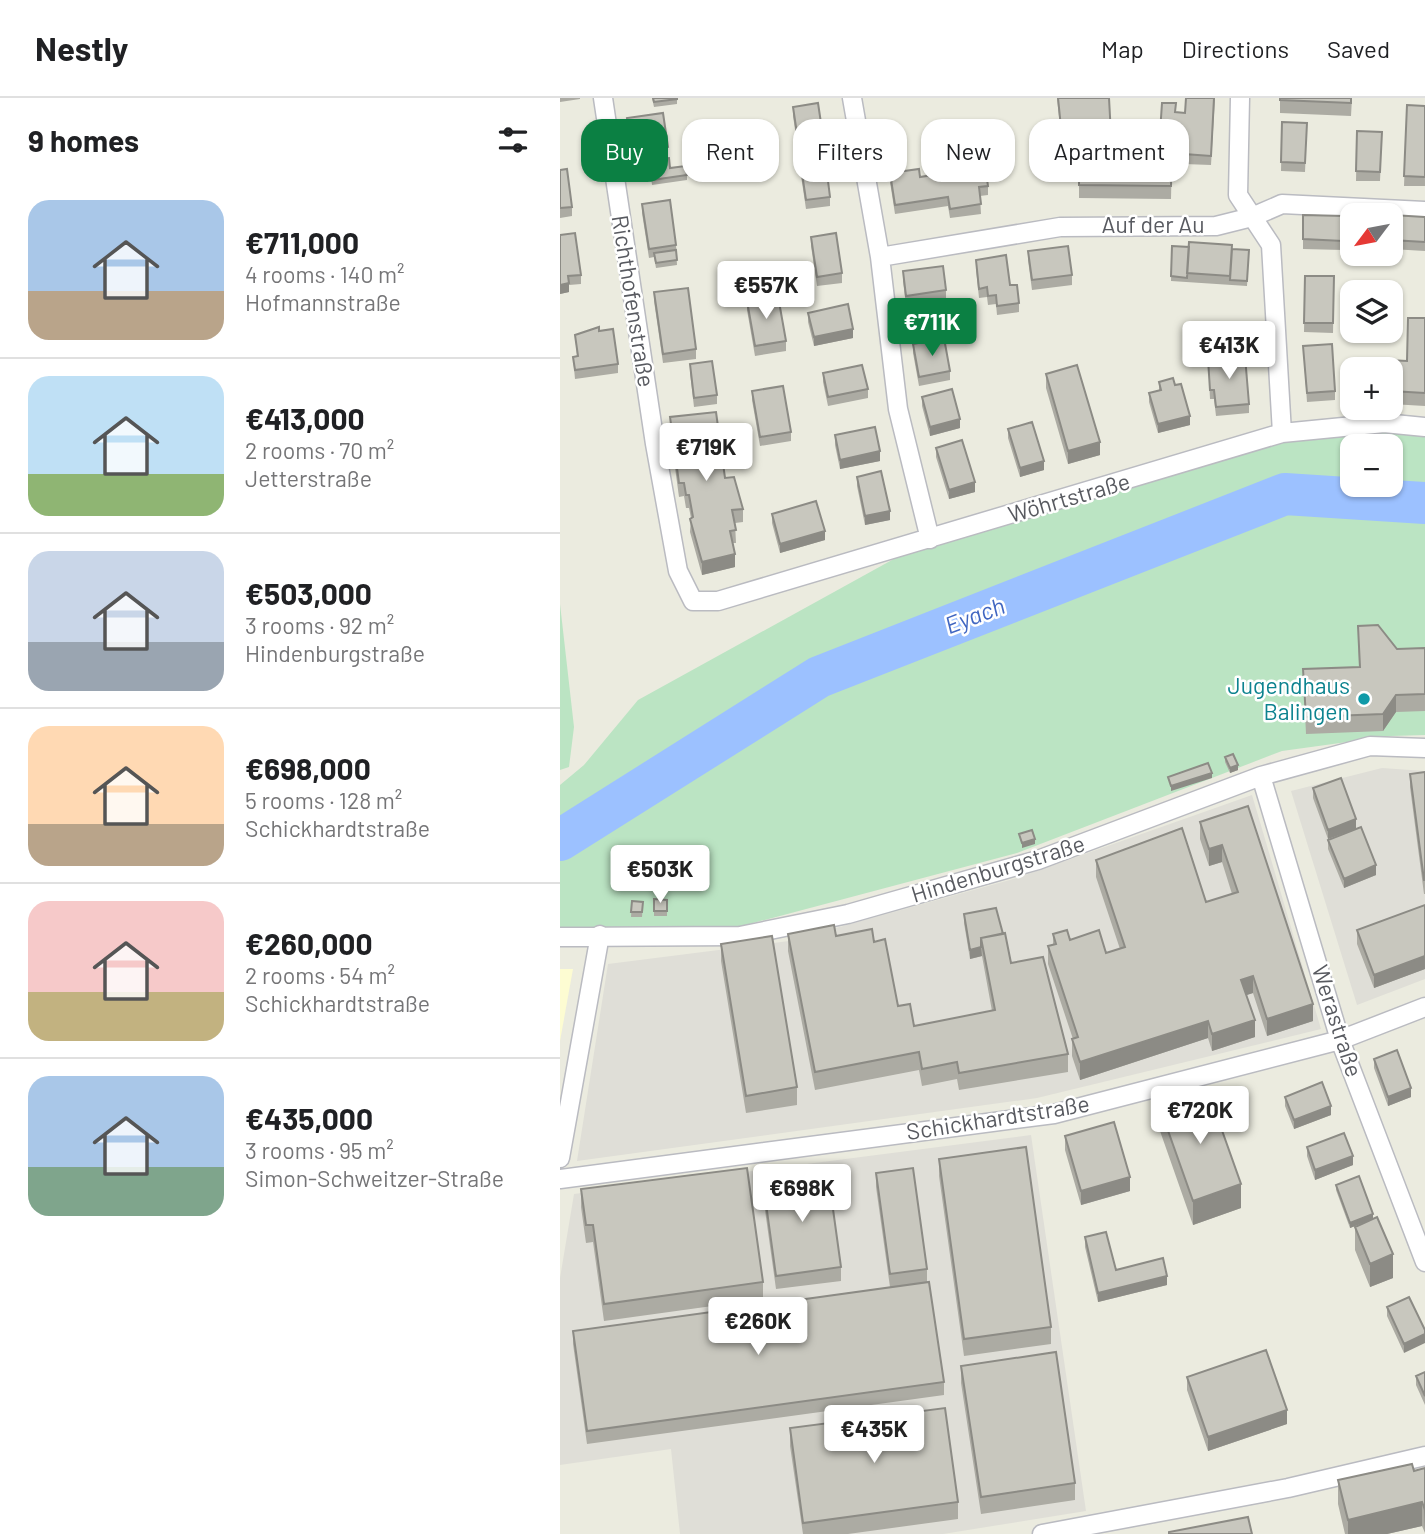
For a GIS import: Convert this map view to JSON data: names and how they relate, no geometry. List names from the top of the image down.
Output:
{
  "streets": {
    "street": [
      "Auf der Au",
      "Richthofenstraße",
      "Wöhrtstraße",
      "Hindenburgstraße",
      "Werastraße",
      "Schickhardtstraße"
    ]
  },
  "crossings": [
    ["Richthofenstraße", "Wöhrtstraße"],
    ["Hindenburgstraße", "Werastraße"],
    ["Werastraße", "Schickhardtstraße"]
  ],
  "water": ["Eyach"],
  "places": ["Jugendhaus Balingen"],
  "north": "bottom left",
  "page": {
    "header": "Nestly",
    "nav": ["Map", "Directions", "Saved"],
    "heading": "9 homes",
    "chip": [
      "Buy",
      "Rent",
      "Filters",
      "New",
      "Apartment"
    ],
    "list": [
      {
        "name": "€711,000",
        "note": "4 rooms · 140 m² · Hofmannstraße"
      },
      {
        "name": "€413,000",
        "note": "2 rooms · 70 m² · Jetterstraße"
      },
      {
        "name": "€503,000",
        "note": "3 rooms · 92 m² · Hindenburgstraße"
      },
      {
        "name": "€698,000",
        "note": "5 rooms · 128 m² · Schickhardtstraße"
      },
      {
        "name": "€260,000",
        "note": "2 rooms · 54 m² · Schickhardtstraße"
      },
      {
        "name": "€435,000",
        "note": "3 rooms · 95 m² · Simon-Schweitzer-Straße"
      }
    ],
    "map_buttons": ["+", "−"],
    "price": [
      "€557K",
      "€711K",
      "€413K",
      "€719K",
      "€503K",
      "€720K",
      "€698K",
      "€260K",
      "€435K"
    ]
  }
}
